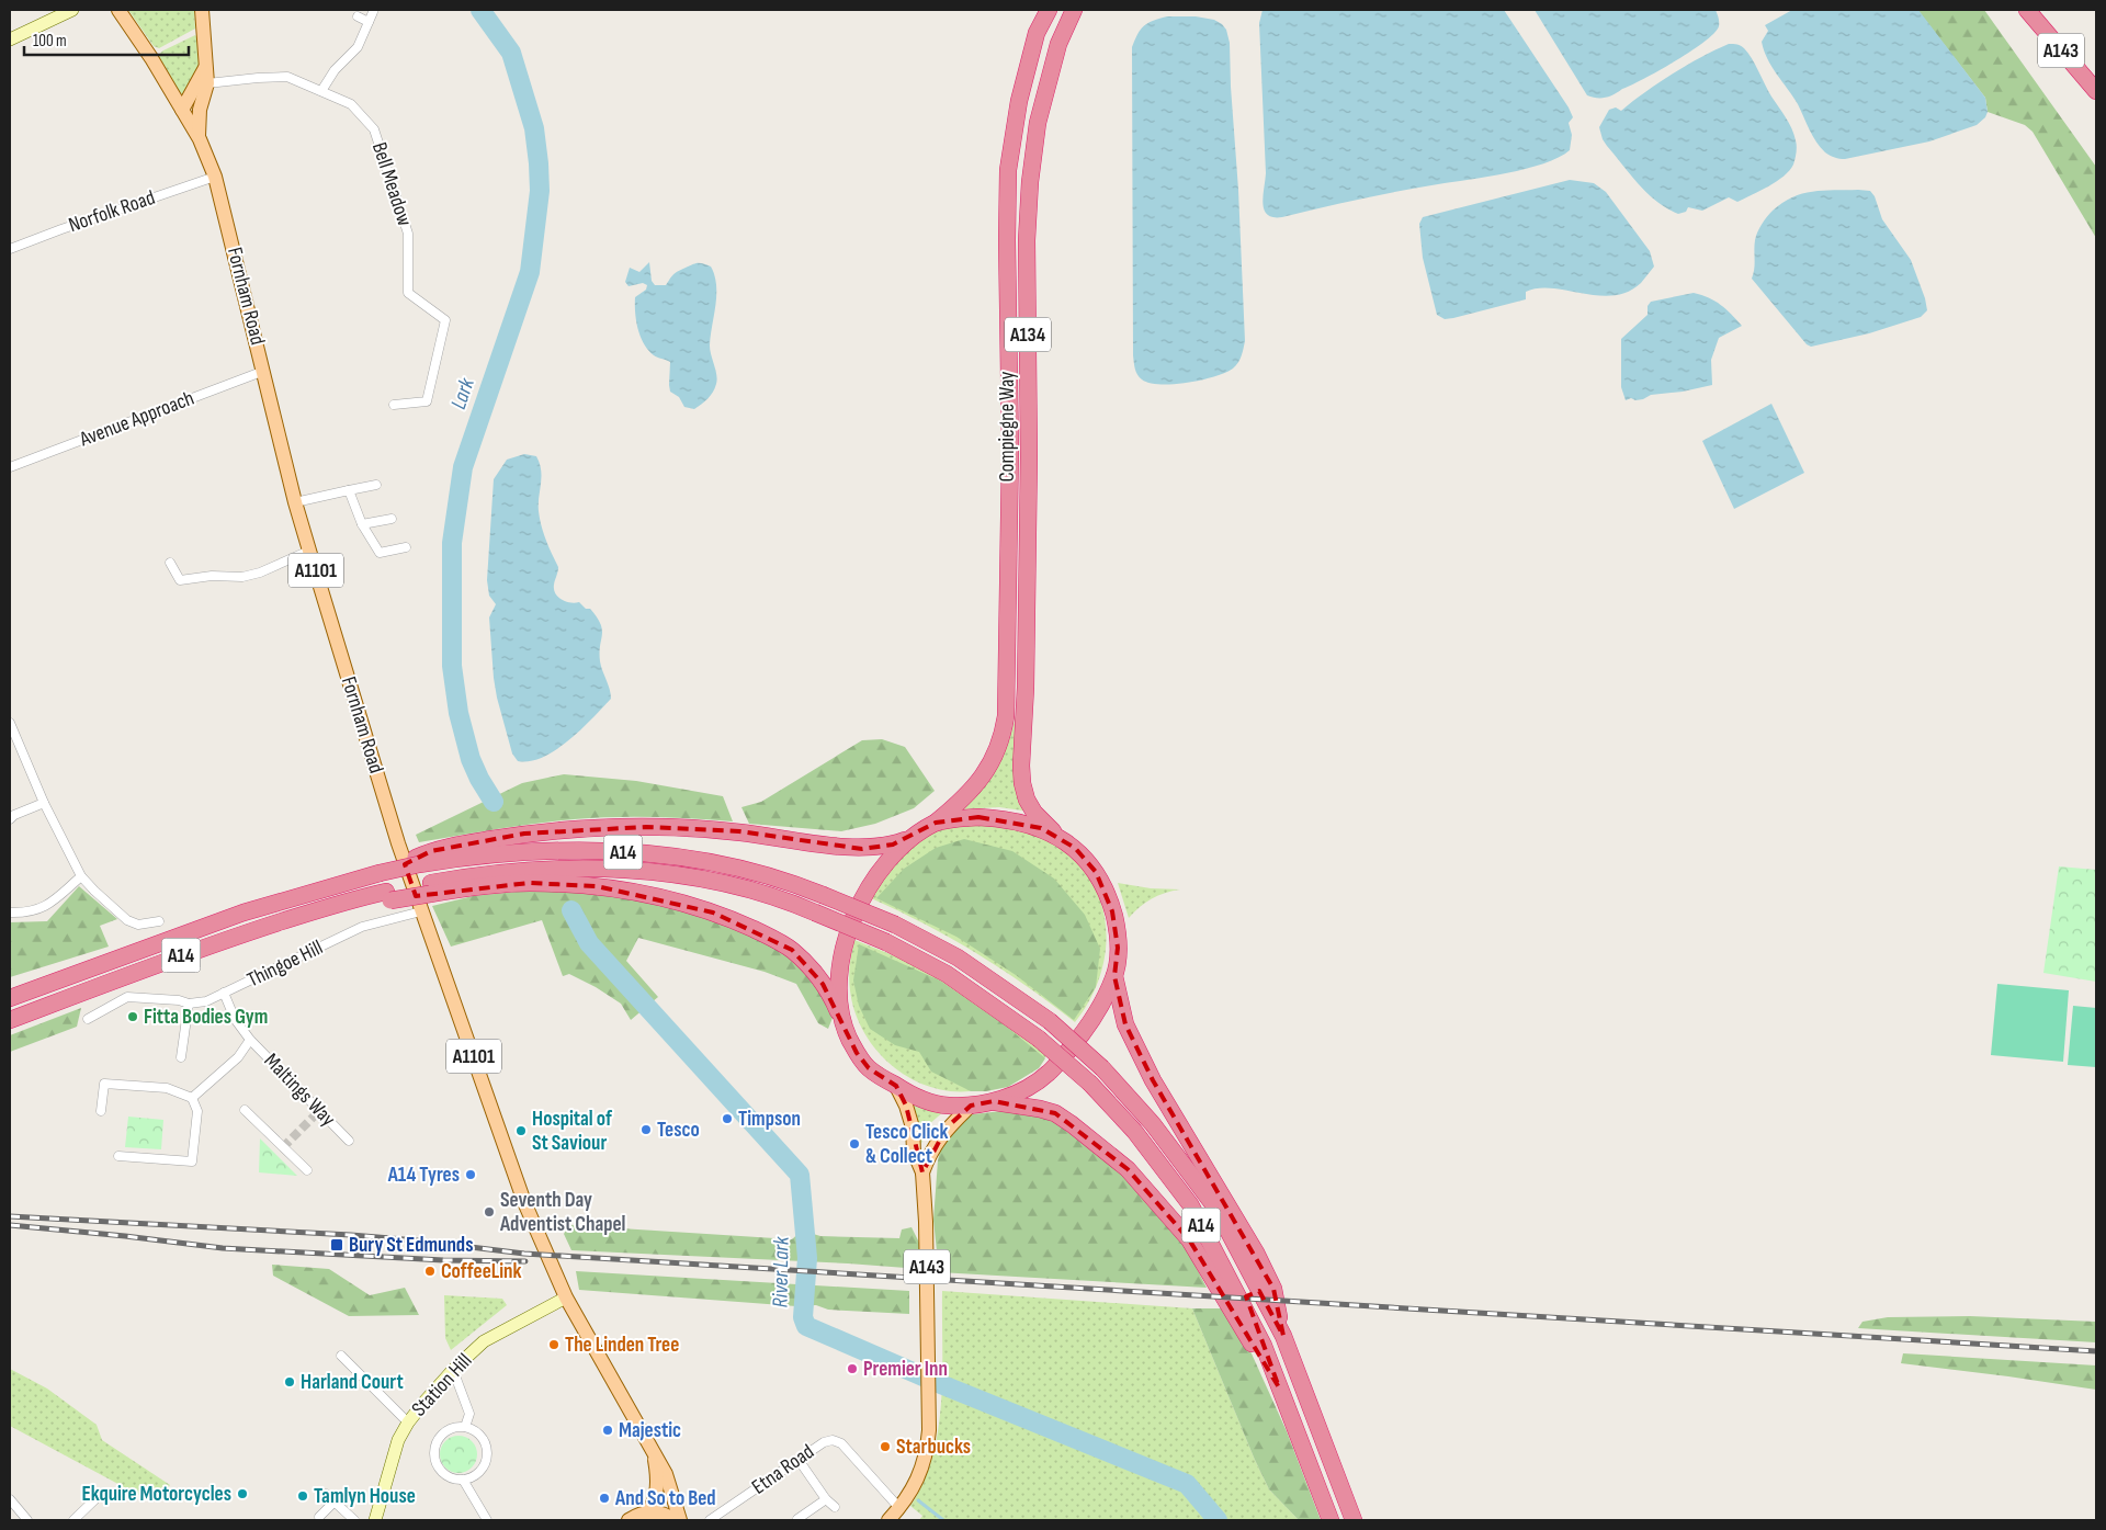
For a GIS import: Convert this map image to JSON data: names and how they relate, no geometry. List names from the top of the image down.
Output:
{
  "streets": {
    "highway": [
      "A143",
      "A134",
      "Compiegne Way",
      "A14"
    ],
    "main road": ["Fornham Road", "A1101"],
    "street": [
      "Bell Meadow",
      "Norfolk Road",
      "Avenue Approach",
      "Thingoe Hill",
      "Maltings Way",
      "Station Hill",
      "Etna Road"
    ]
  },
  "crossings": [
    ["A143", "Etna Road"],
    ["Bell Meadow", "Fornham Road"],
    ["Norfolk Road", "Fornham Road"],
    ["Fornham Road", "Avenue Approach"],
    ["Fornham Road", "A1101"],
    ["Fornham Road", "Thingoe Hill"],
    ["Fornham Road", "Station Hill"],
    ["A1101", "Station Hill"],
    ["Thingoe Hill", "Maltings Way"]
  ],
  "water": ["Lark", "River Lark"],
  "places": {
    "other": [
      "Fitta Bodies Gym",
      "Timpson",
      "Tesco",
      "Hospital of St Saviour",
      "Tesco Click & Collect",
      "A14 Tyres",
      "Seventh Day Adventist Chapel",
      "CoffeeLink",
      "The Linden Tree",
      "Premier Inn",
      "Harland Court",
      "Majestic",
      "Starbucks",
      "Ekquire Motorcycles",
      "Tamlyn House",
      "And So to Bed"
    ],
    "transit": ["Bury St Edmunds"]
  },
  "scale_bar": "100 m"
}
